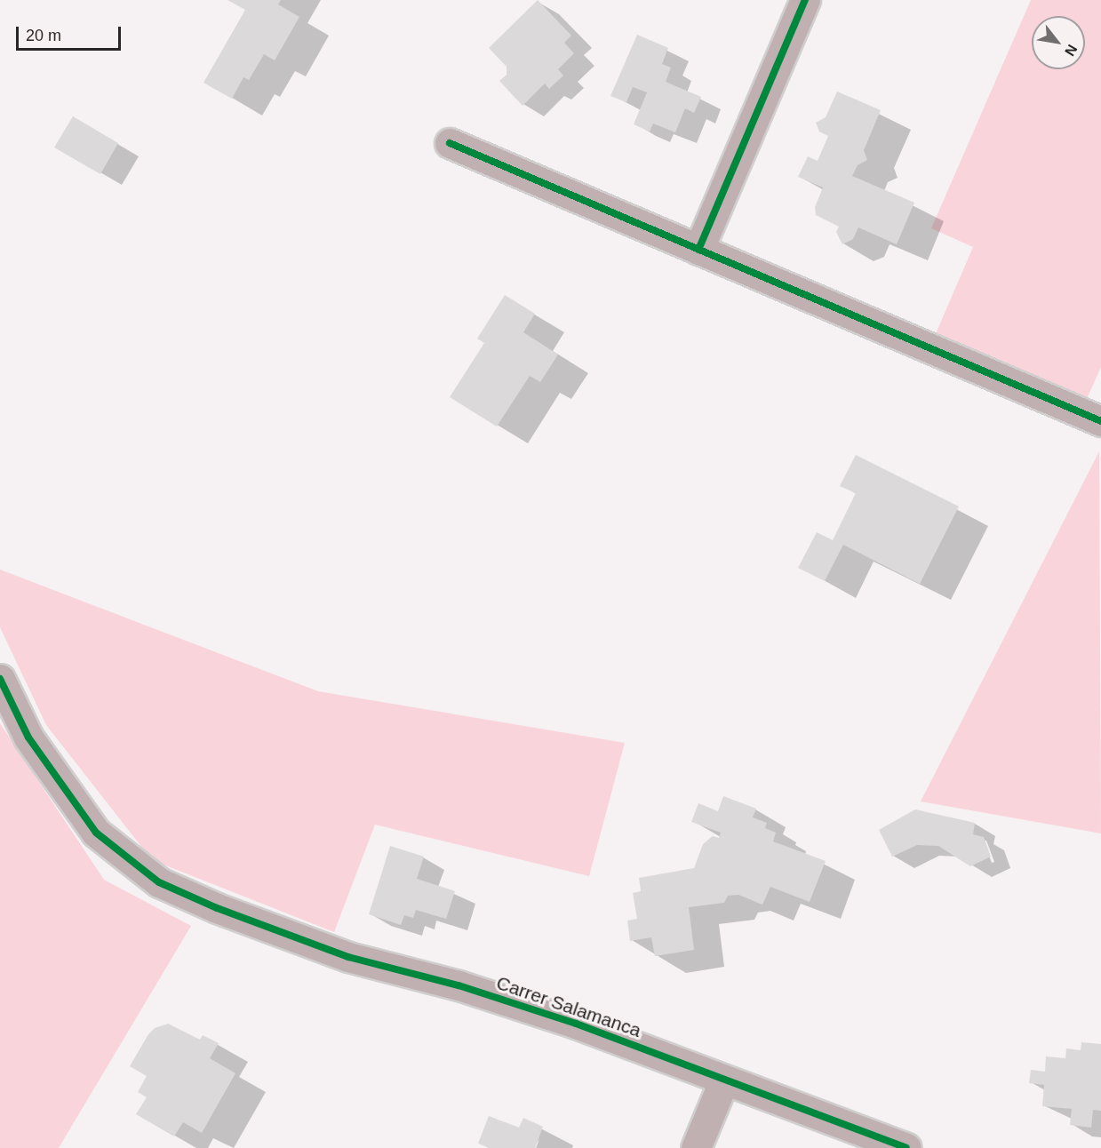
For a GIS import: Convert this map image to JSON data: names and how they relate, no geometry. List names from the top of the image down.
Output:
{
  "streets": {
    "street": ["Carrer Salamanca"]
  },
  "scale_bar": "20 m",
  "north": "bottom right"
}
